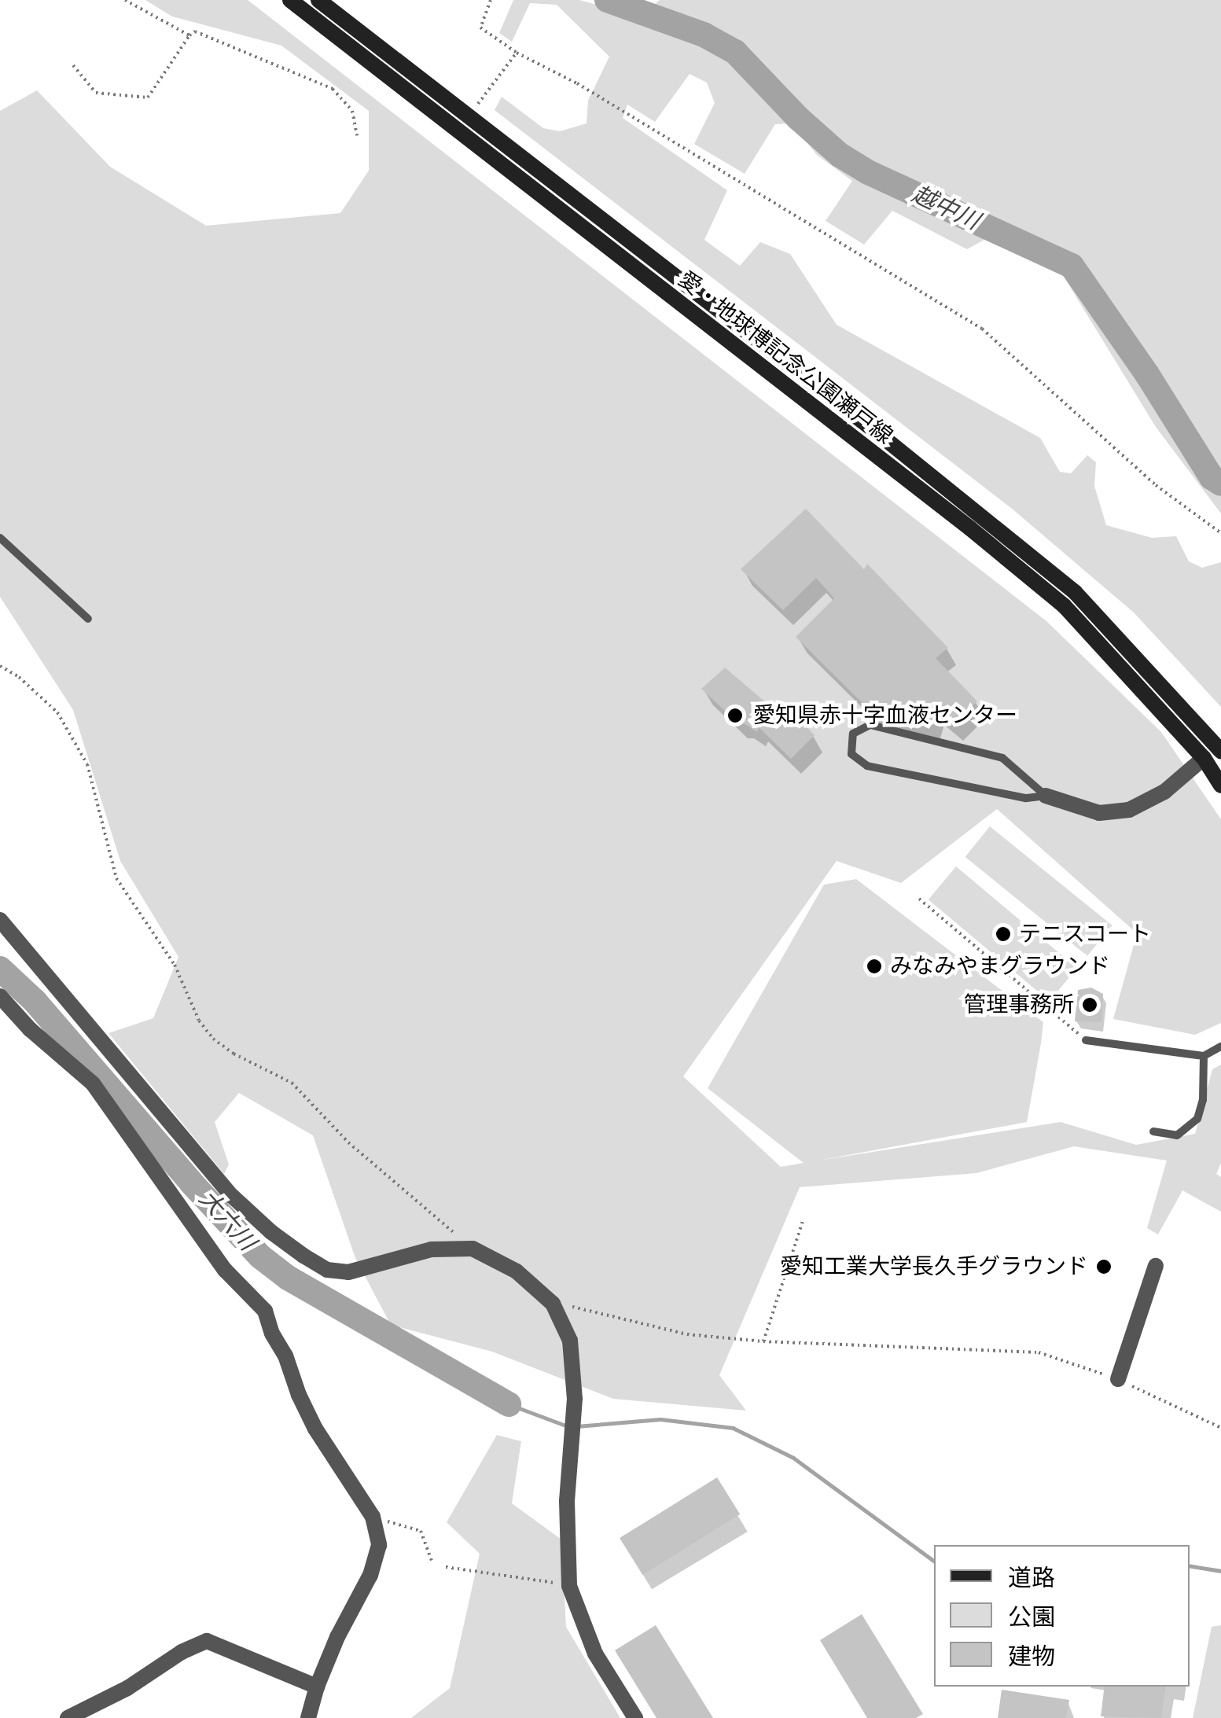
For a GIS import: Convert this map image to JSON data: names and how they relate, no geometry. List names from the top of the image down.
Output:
{
  "streets": {
    "main road": ["愛・地球博記念公園瀬戸線"]
  },
  "water": ["越中川", "大六川"],
  "places": [
    "愛知県赤十字血液センター",
    "テニスコート",
    "みなみやまグラウンド",
    "管理事務所",
    "愛知工業大学長久手グラウンド"
  ],
  "legend": ["道路", "公園", "建物"]
}
